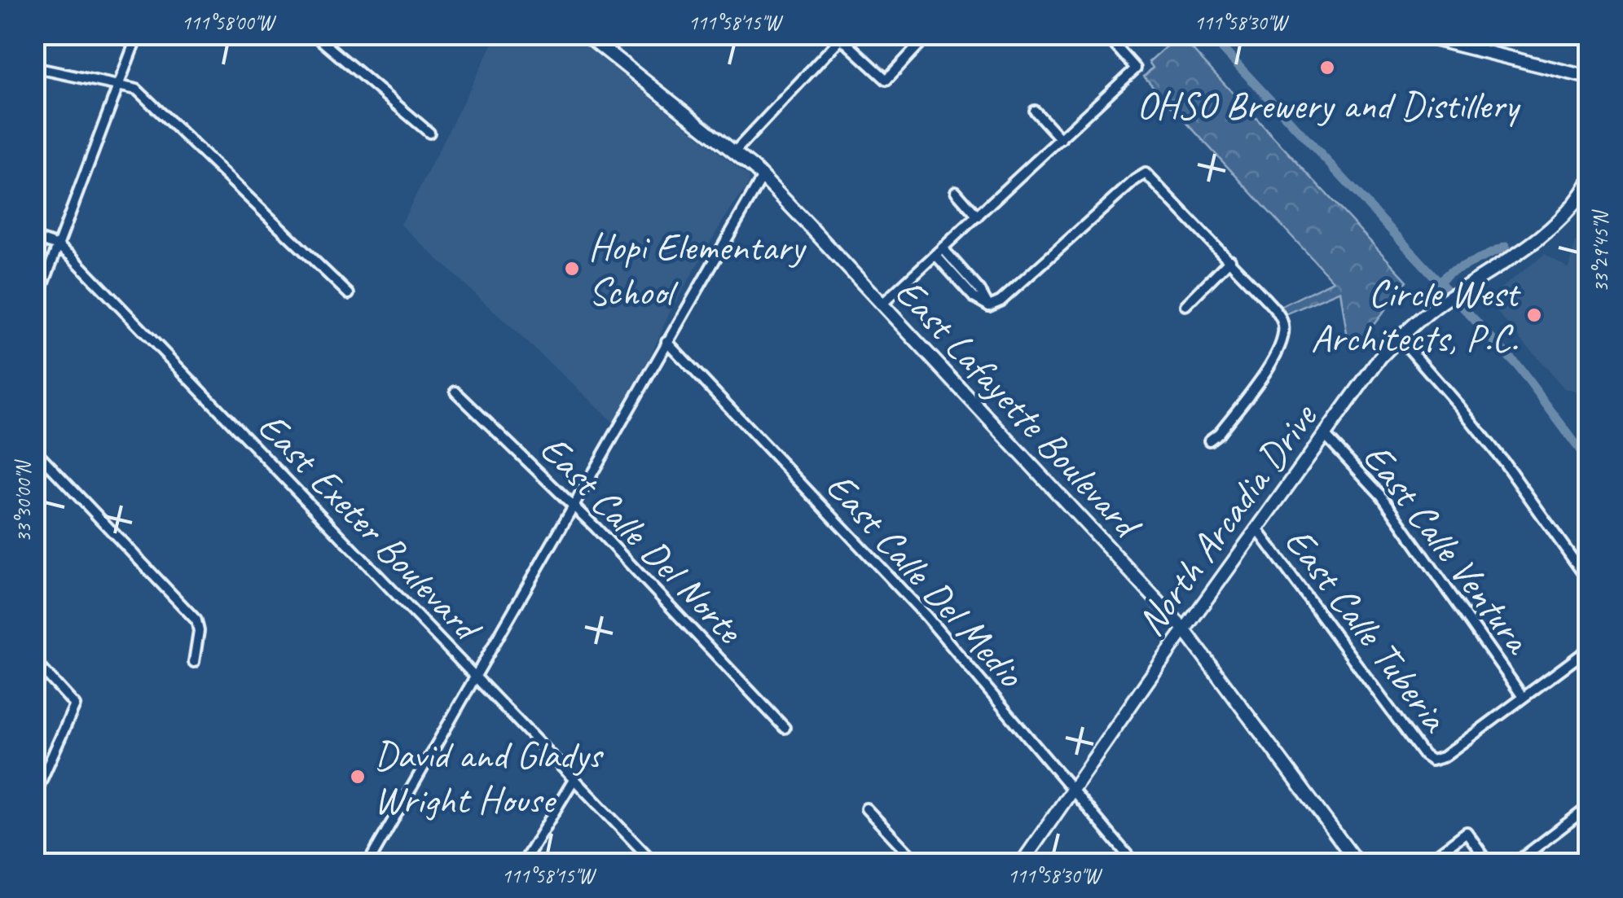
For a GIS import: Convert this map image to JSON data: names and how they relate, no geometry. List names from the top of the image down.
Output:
{
  "streets": {
    "street": [
      "East Lafayette Boulevard",
      "North Arcadia Drive",
      "East Exeter Boulevard",
      "East Calle Del Norte",
      "East Calle Ventura",
      "East Calle Del Medio",
      "East Calle Tuberia"
    ]
  },
  "crossings": [
    ["East Lafayette Boulevard", "North Arcadia Drive"],
    ["North Arcadia Drive", "East Calle Ventura"],
    ["North Arcadia Drive", "East Calle Del Medio"],
    ["North Arcadia Drive", "East Calle Tuberia"],
    ["East Calle Ventura", "East Calle Tuberia"]
  ],
  "places": [
    "OHSO Brewery and Distillery",
    "Hopi Elementary School",
    "Circle West Architects, P.C.",
    "David and Gladys Wright House"
  ],
  "coordinates": [
    "111°58'00\"W",
    "111°58'15\"W",
    "111°58'30\"W",
    "33°29'45\"N",
    "33°30'00\"N"
  ]
}
